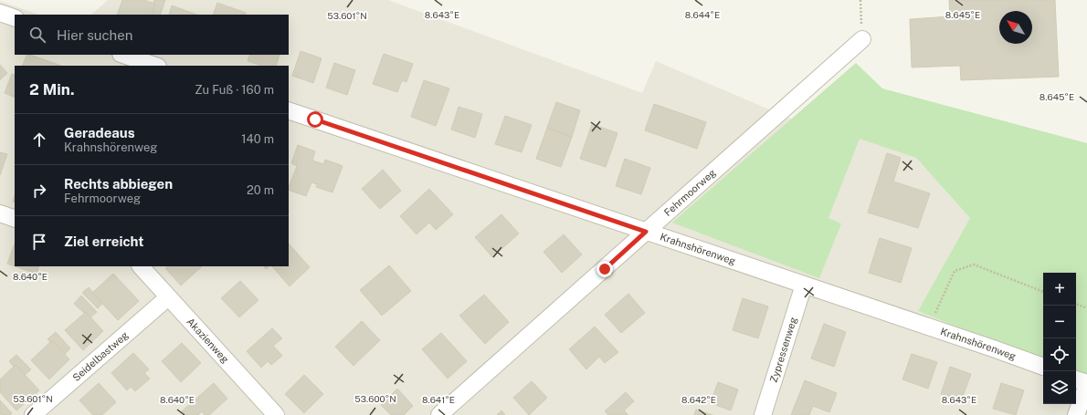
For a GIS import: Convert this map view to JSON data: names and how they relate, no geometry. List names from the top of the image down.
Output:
{
  "streets": {
    "street": [
      "Fehrmoorweg",
      "Krahnshörenweg",
      "Akazienweg",
      "Zypressenweg",
      "Seidelbastweg"
    ]
  },
  "crossings": [
    ["Fehrmoorweg", "Krahnshörenweg"],
    ["Krahnshörenweg", "Zypressenweg"],
    ["Akazienweg", "Seidelbastweg"]
  ],
  "north": "top left",
  "page": {
    "search": "Hier suchen",
    "heading": ["2 Min.", "Zu Fuß · 160 m"],
    "list": [
      ["Geradeaus", "Krahnshörenweg", "140 m"],
      ["Rechts abbiegen", "Fehrmoorweg", "20 m"],
      "Ziel erreicht"
    ],
    "map_buttons": ["+", "−"]
  },
  "coordinates": [
    "8.644°E",
    "8.643°E",
    "8.645°E",
    "53.601°N",
    "8.640°E",
    "53.600°N",
    "8.641°E",
    "8.642°E"
  ]
}
